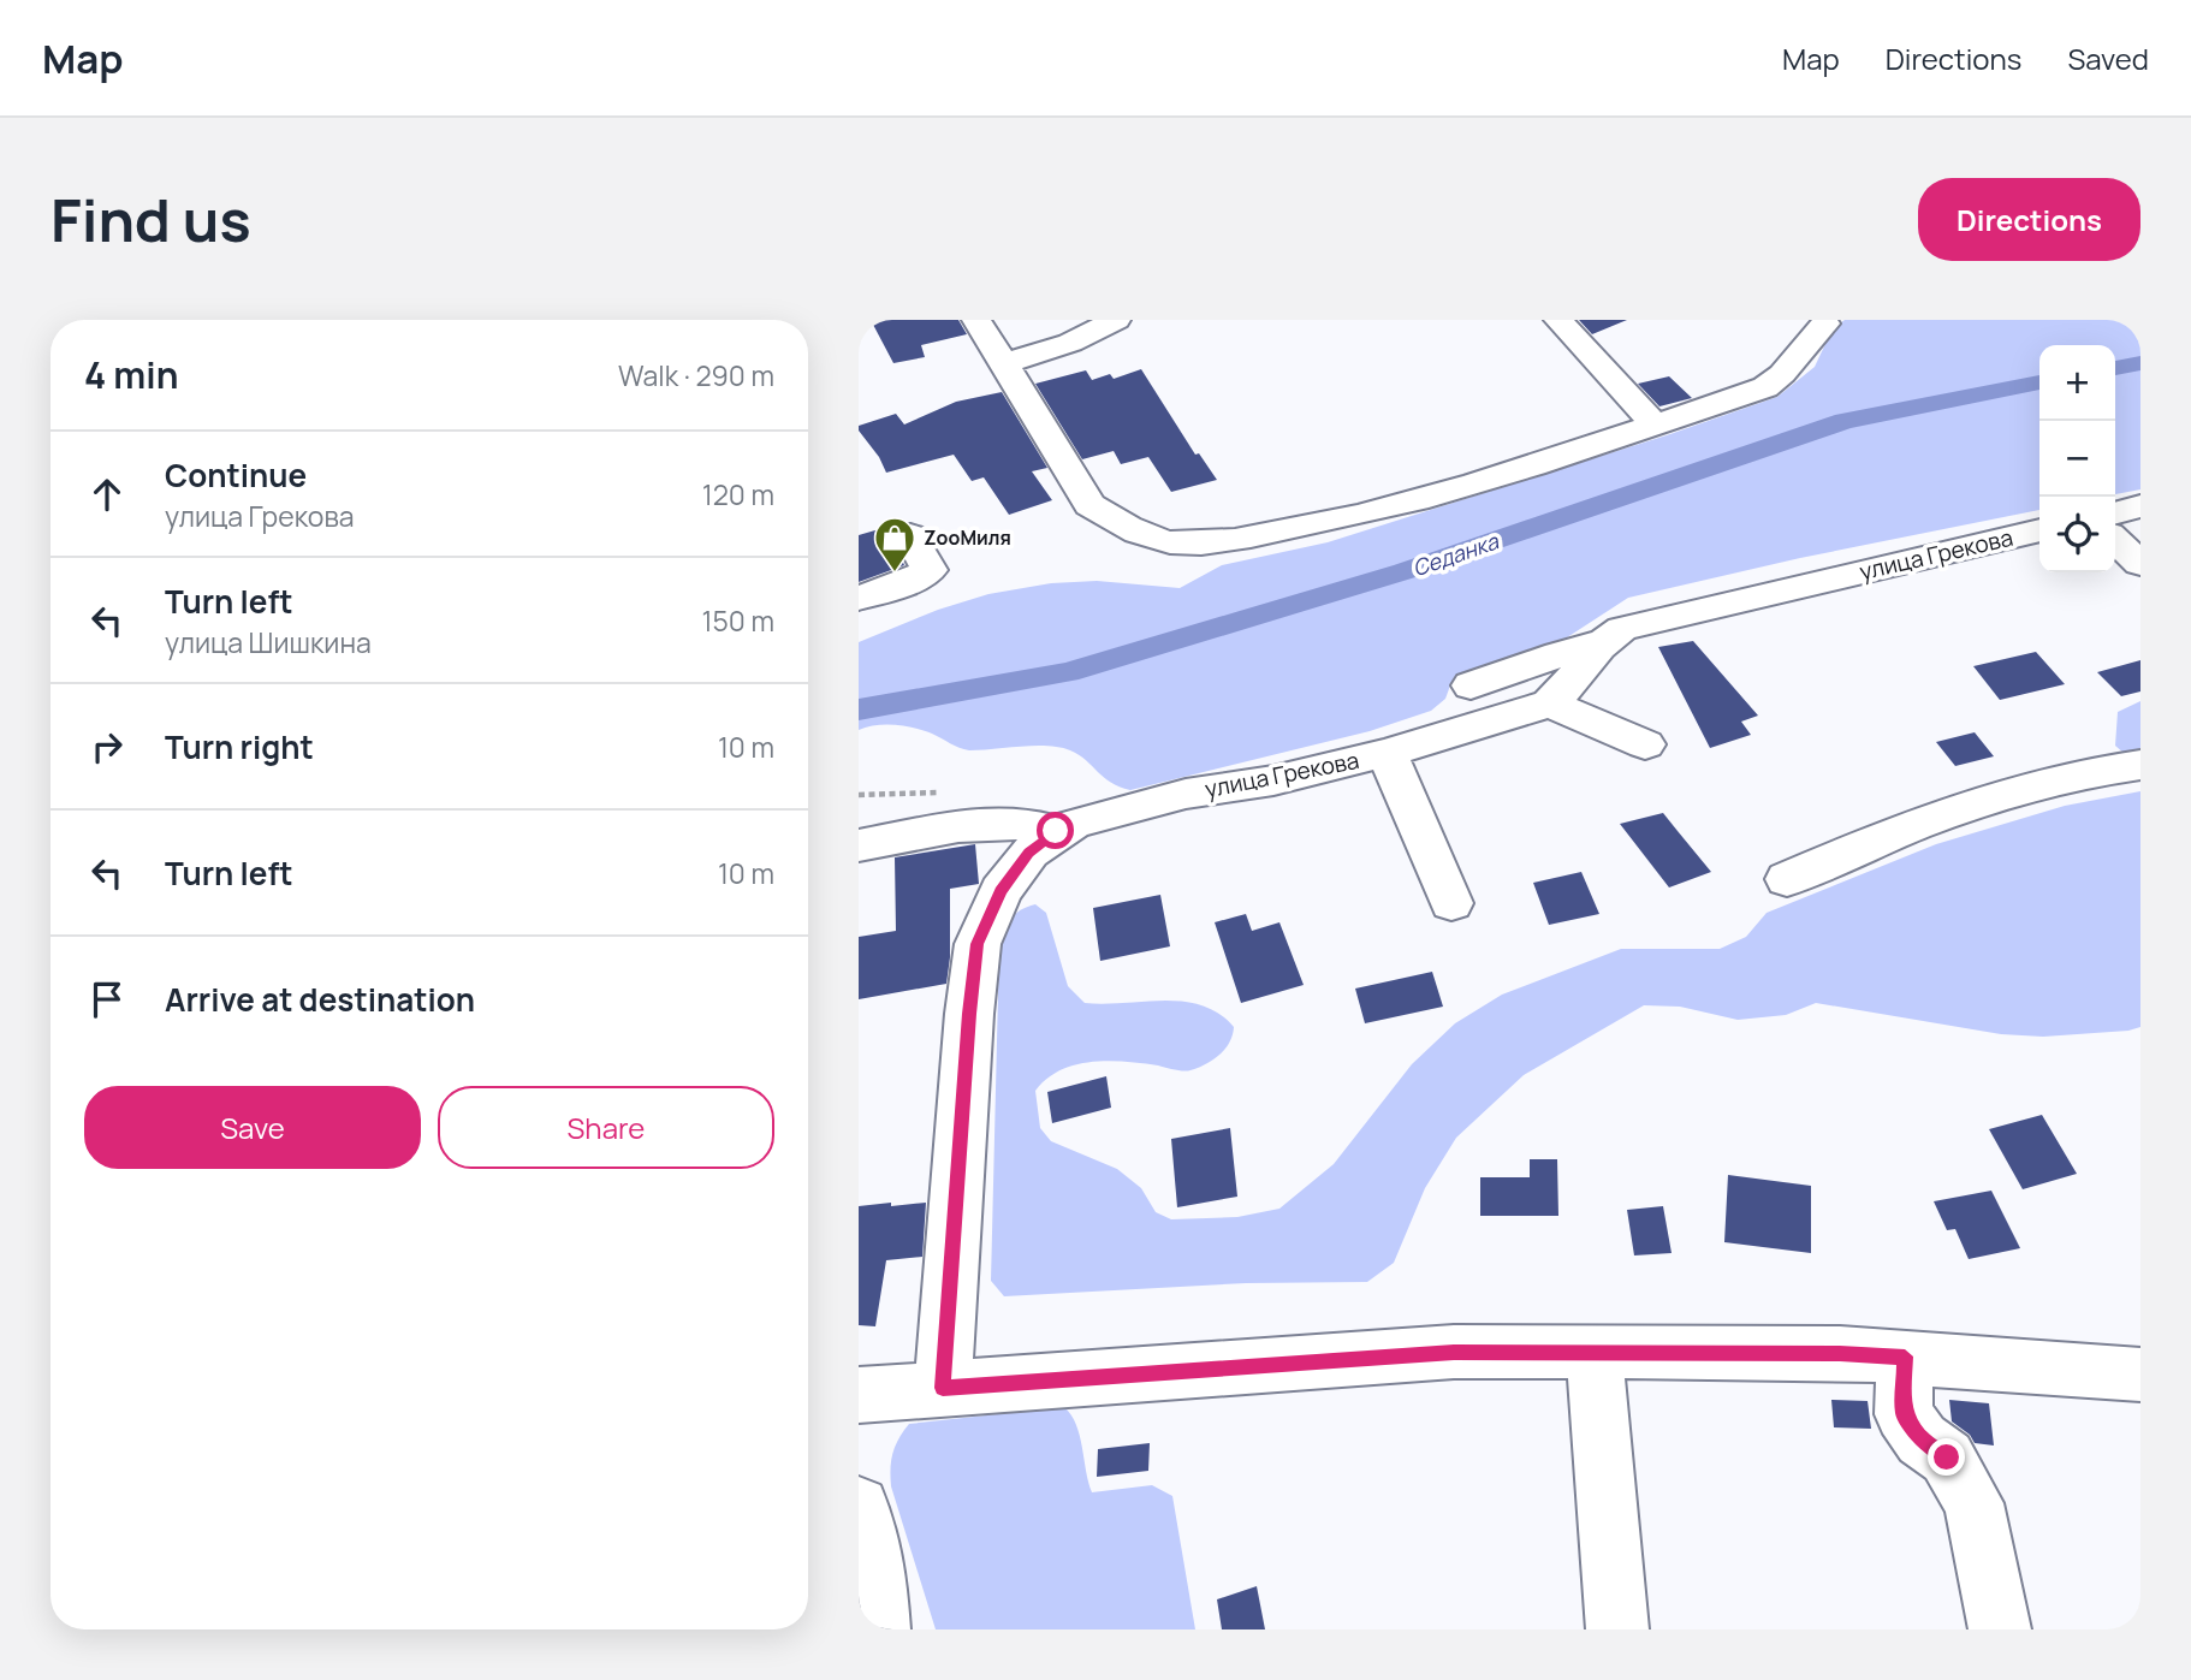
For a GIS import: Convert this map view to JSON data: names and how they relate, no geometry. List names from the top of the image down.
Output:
{
  "streets": {
    "street": ["улица Грекова"]
  },
  "water": ["Седанка"],
  "places": {
    "shop": ["ZooМиля"]
  },
  "page": {
    "header": "Map",
    "nav": ["Map", "Directions", "Saved"],
    "buttons": [
      "Directions",
      ["Save", "Share"]
    ],
    "title": "Find us",
    "heading": ["4 min", "Walk · 290 m"],
    "map_buttons": ["+", "−"],
    "list": [
      ["Continue", "улица Грекова", "120 m"],
      ["Turn left", "улица Шишкина", "150 m"],
      ["Turn right", "10 m"],
      ["Turn left", "10 m"],
      "Arrive at destination"
    ]
  }
}
